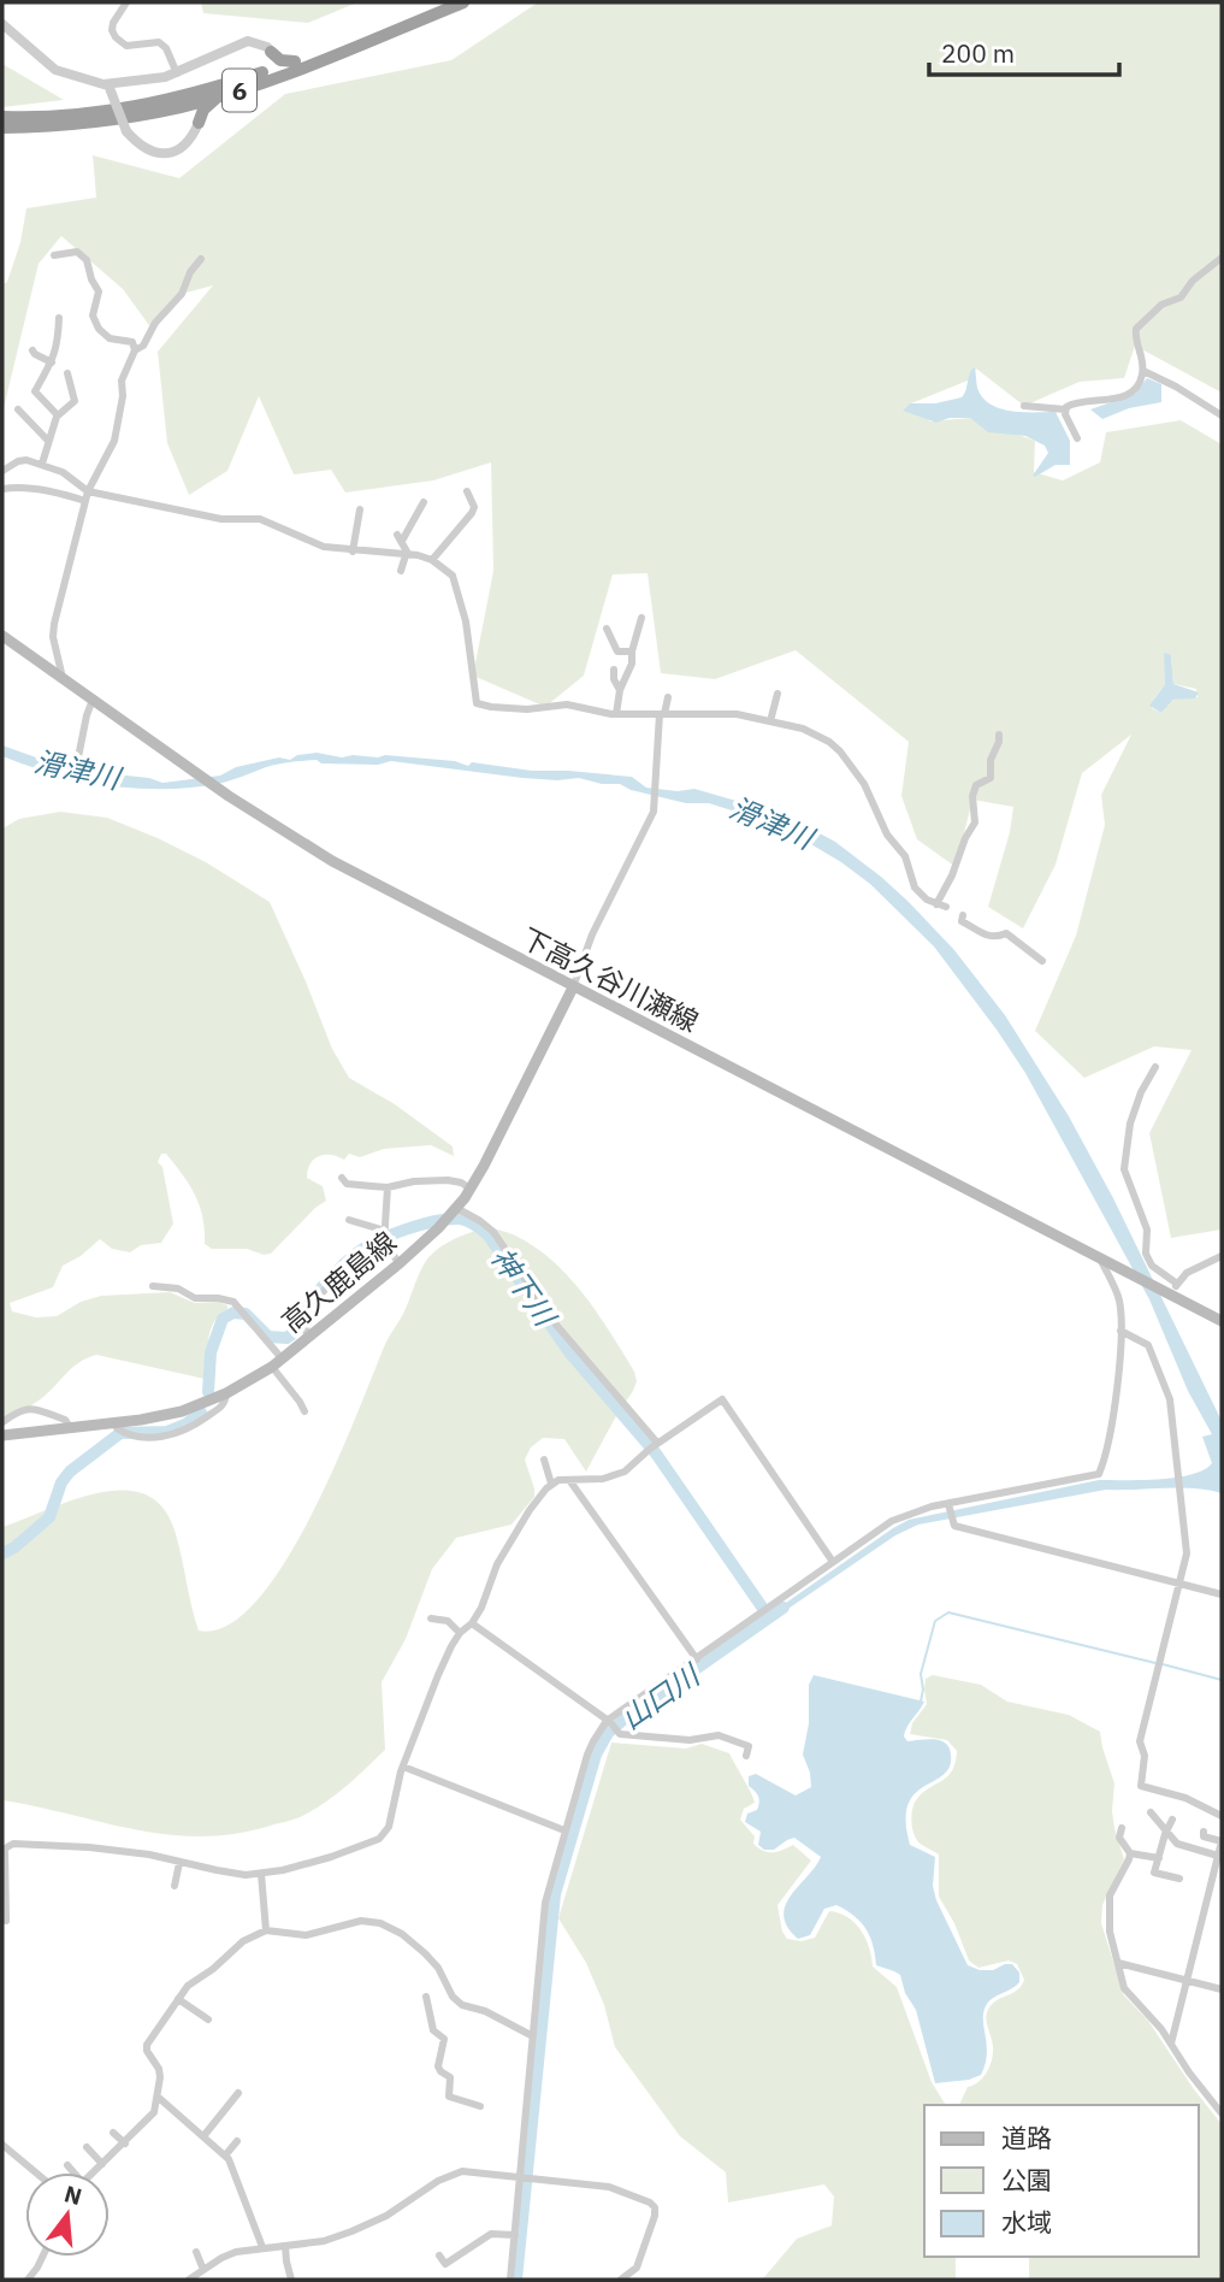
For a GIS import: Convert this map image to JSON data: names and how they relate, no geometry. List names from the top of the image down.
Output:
{
  "streets": {
    "highway": ["6"],
    "main road": ["下高久谷川瀬線", "高久鹿島線"]
  },
  "crossings": [
    ["下高久谷川瀬線", "高久鹿島線"]
  ],
  "water": ["滑津川", "神下川", "山口川"],
  "legend": ["道路", "公園", "水域"],
  "scale_bar": "200 m",
  "north": "top"
}
